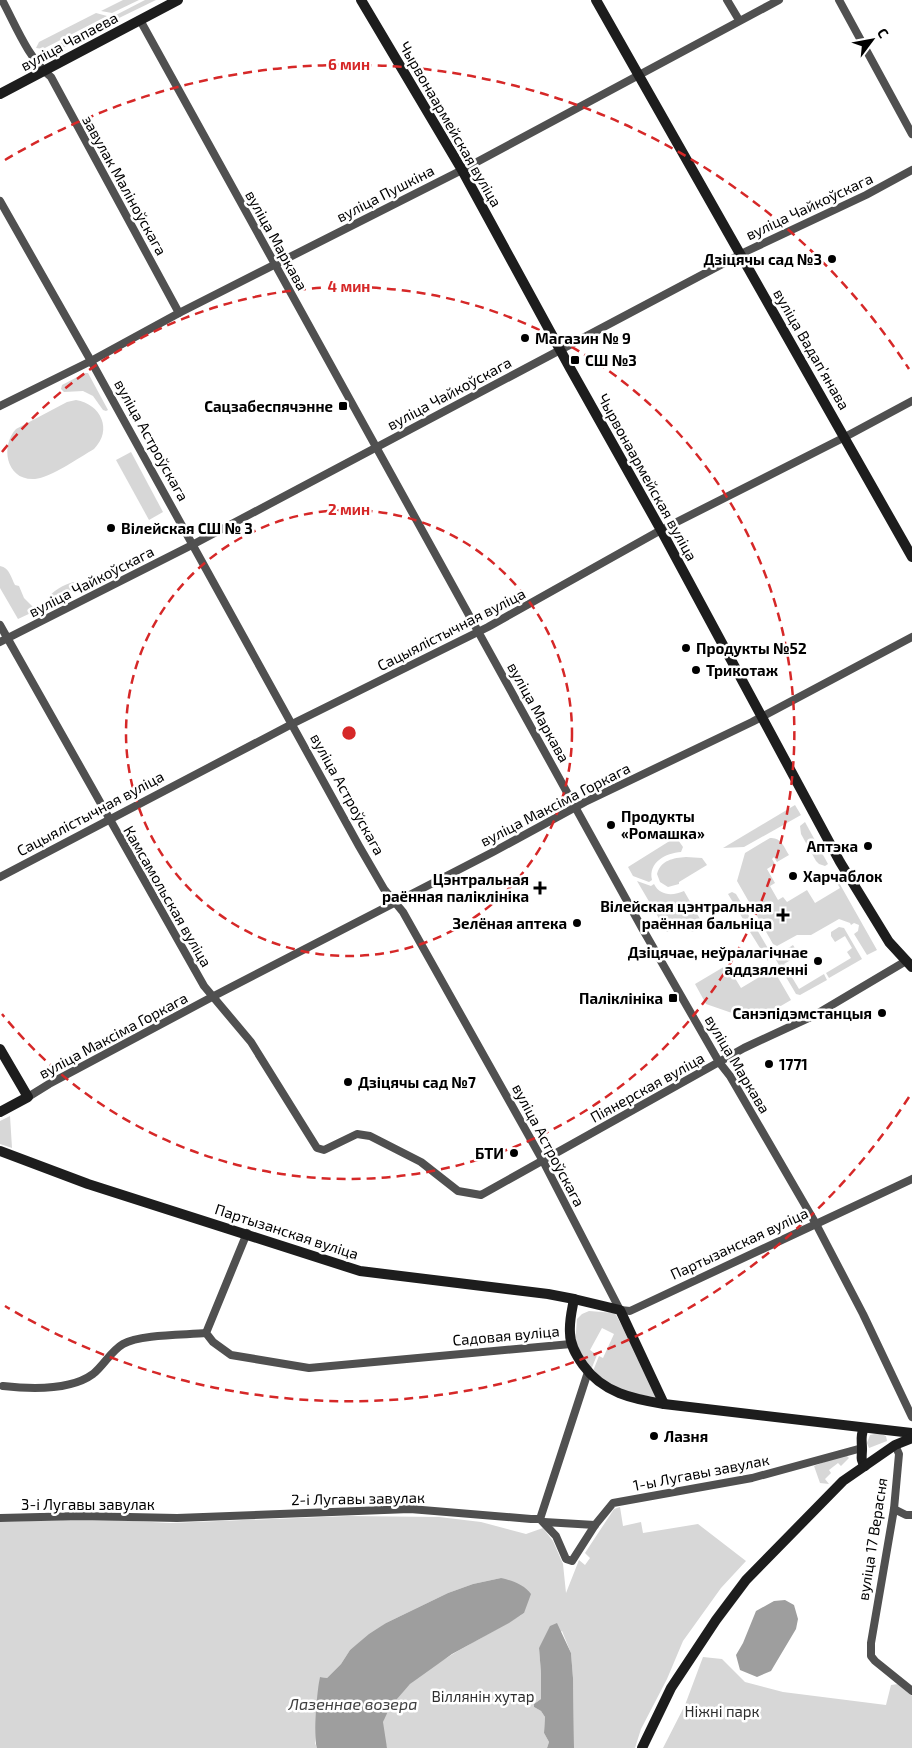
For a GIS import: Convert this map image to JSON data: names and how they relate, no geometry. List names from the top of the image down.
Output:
{
  "streets": {
    "main road": [
      "вуліца Чапаева",
      "Чырвонаармейская вуліца",
      "вуліца Вадапʼянава",
      "вуліца Астроўскага",
      "Партызанская вуліца",
      "Садовая вуліца"
    ],
    "street": [
      "завулак Маліноўскага",
      "вуліца Пушкіна",
      "вуліца Чайкоўскага",
      "вуліца Маркава",
      "Сацыялістычная вуліца",
      "вуліца Максіма Горкага",
      "Камсамольская вуліца",
      "Піянерская вуліца",
      "1-ы Лугавы завулак",
      "2-і Лугавы завулак",
      "3-і Лугавы завулак",
      "вуліца 17 Верасня"
    ]
  },
  "crossings": [
    ["вуліца Чапаева", "завулак Маліноўскага"],
    ["вуліца Чапаева", "вуліца Маркава"],
    ["Чырвонаармейская вуліца", "вуліца Пушкіна"],
    ["Чырвонаармейская вуліца", "вуліца Чайкоўскага"],
    ["Чырвонаармейская вуліца", "Сацыялістычная вуліца"],
    ["Чырвонаармейская вуліца", "вуліца Максіма Горкага"],
    ["Чырвонаармейская вуліца", "Піянерская вуліца"],
    ["завулак Маліноўскага", "вуліца Пушкіна"],
    ["вуліца Пушкіна", "вуліца Маркава"],
    ["вуліца Пушкіна", "вуліца Вадапʼянава"],
    ["вуліца Пушкіна", "вуліца Астроўскага"],
    ["вуліца Чайкоўскага", "вуліца Маркава"],
    ["вуліца Чайкоўскага", "вуліца Вадапʼянава"],
    ["вуліца Чайкоўскага", "вуліца Астроўскага"],
    ["вуліца Чайкоўскага", "Камсамольская вуліца"],
    ["вуліца Маркава", "Сацыялістычная вуліца"],
    ["вуліца Маркава", "вуліца Максіма Горкага"],
    ["вуліца Маркава", "Піянерская вуліца"],
    ["вуліца Маркава", "Партызанская вуліца"],
    ["вуліца Вадапʼянава", "Сацыялістычная вуліца"],
    ["вуліца Астроўскага", "Сацыялістычная вуліца"],
    ["вуліца Астроўскага", "вуліца Максіма Горкага"],
    ["вуліца Астроўскага", "Піянерская вуліца"],
    ["вуліца Астроўскага", "Партызанская вуліца"],
    ["вуліца Астроўскага", "Садовая вуліца"],
    ["Сацыялістычная вуліца", "Камсамольская вуліца"],
    ["вуліца Максіма Горкага", "Камсамольская вуліца"],
    ["вуліца Максіма Горкага", "Піянерская вуліца"],
    ["Камсамольская вуліца", "Піянерская вуліца"],
    ["1-ы Лугавы завулак", "2-і Лугавы завулак"],
    ["2-і Лугавы завулак", "3-і Лугавы завулак"]
  ],
  "water": ["Лазеннае возера"],
  "parks": ["Віллянін хутар", "Ніжні парк"],
  "places": {
    "other": [
      "Дзіцячы сад №3",
      "Магазин № 9",
      "Вілейская СШ № 3",
      "Продукты №52",
      "Трикотаж",
      "Продукты «Ромашка»",
      "Аптэка",
      "Харчаблок",
      "Зелёная аптека",
      "Дзіцячае, неўралагічнае аддзяленні",
      "Санэпідэмстанцыя",
      "1771",
      "Дзіцячы сад №7",
      "БТИ",
      "Лазня"
    ],
    "transit": ["СШ №3", "Сацзабеспячэнне", "Паліклініка"],
    "health": ["Цэнтральная раённая паліклініка", "Вілейская цэнтральная раённая бальніца"]
  },
  "north": "top right",
  "rings": ["6 мин", "4 мин", "2 мин"]
}
